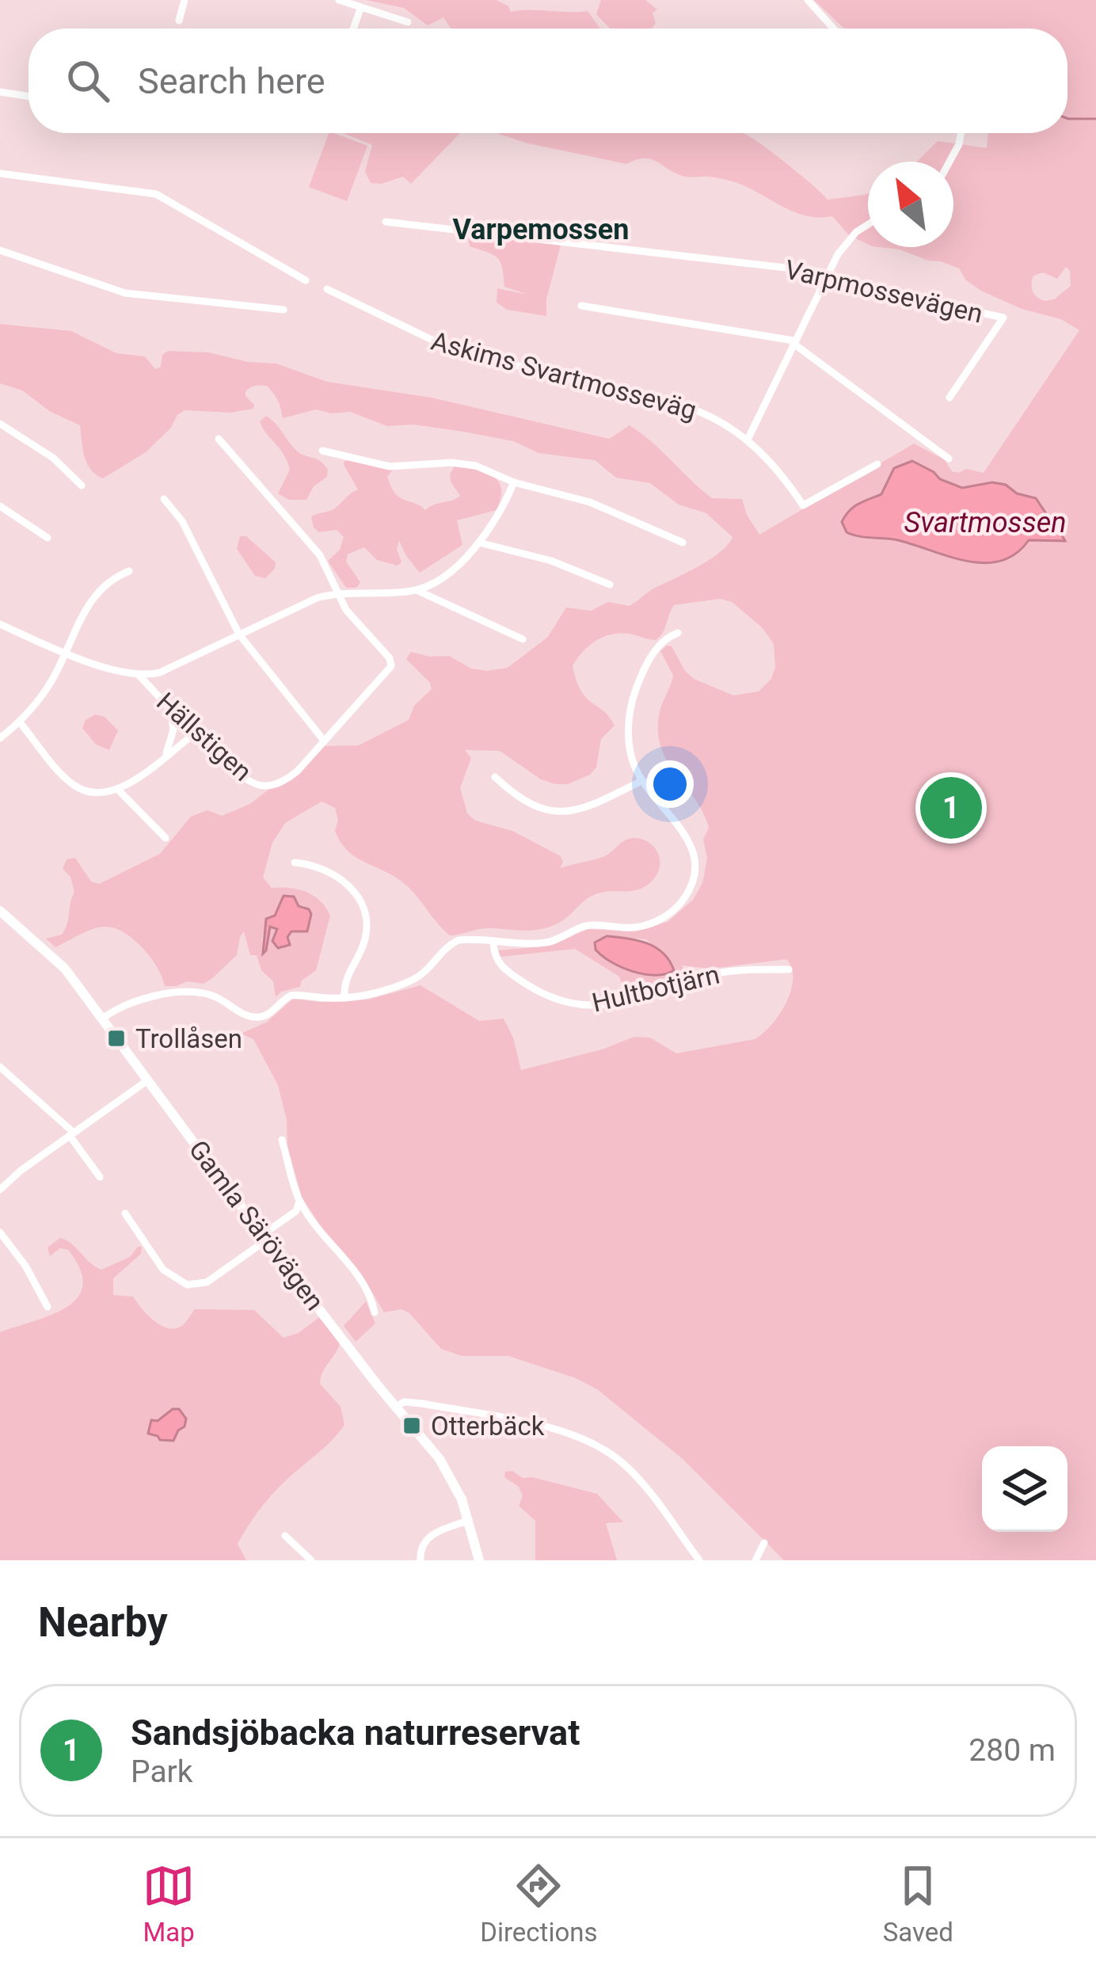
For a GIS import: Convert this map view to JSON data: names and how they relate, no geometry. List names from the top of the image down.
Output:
{
  "streets": {
    "street": [
      "Varpmossevägen",
      "Askims Svartmosseväg",
      "Hällstigen",
      "Hultbotjärn",
      "Gamla Särövägen"
    ]
  },
  "districts": ["Varpemossen"],
  "water": ["Svartmossen"],
  "places": {
    "transit": ["Trollåsen", "Otterbäck"]
  },
  "north": "top left",
  "page": {
    "search": "Search here",
    "pins": "1",
    "heading": "Nearby",
    "list": [
      {
        "mark": "1",
        "name": "Sandsjöbacka naturreservat",
        "note": "Park",
        "value": "280 m"
      }
    ],
    "nav": ["Map", "Directions", "Saved"]
  }
}
